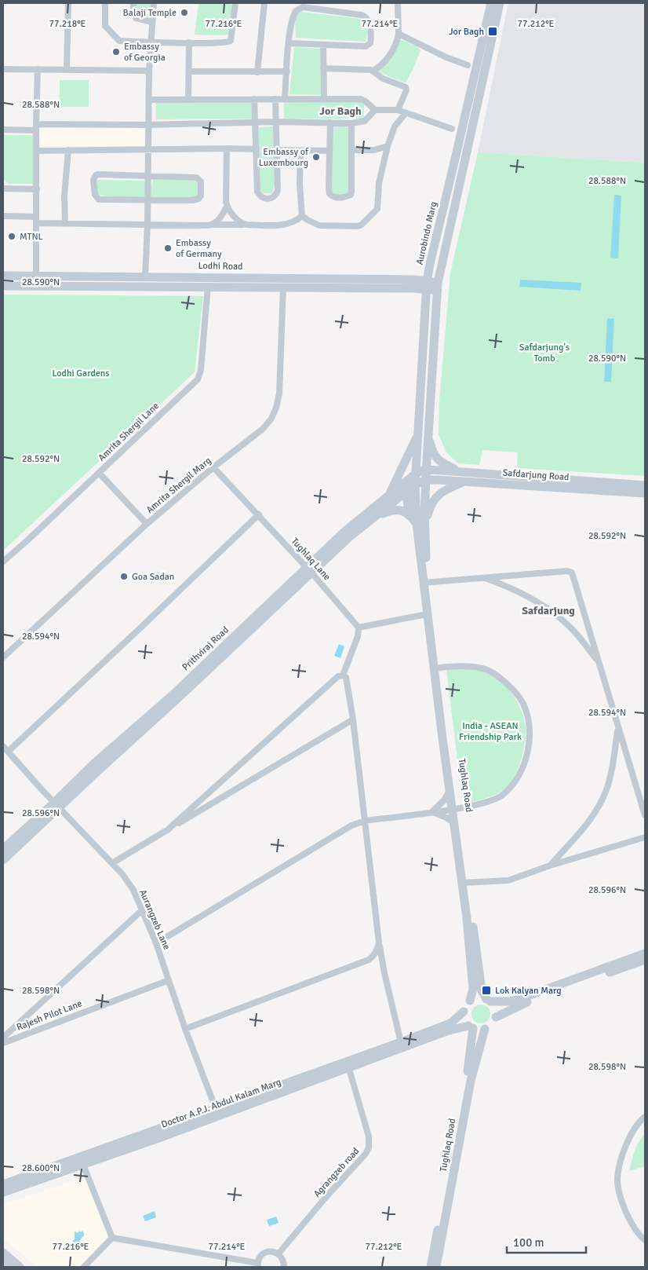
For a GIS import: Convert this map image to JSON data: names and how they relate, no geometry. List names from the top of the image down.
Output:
{
  "streets": {
    "main road": [
      "Aurobindo Marg",
      "Lodhi Road",
      "Safdarjung Road",
      "Prithviraj Road",
      "Tughlaq Road",
      "Doctor A.P.J. Abdul Kalam Marg"
    ],
    "street": [
      "Amrita Shergil Lane",
      "Amrita Shergil Marg",
      "Tughlaq Lane",
      "Aurangzeb Lane",
      "Rajesh Pilot Lane",
      "Agrangzeb road"
    ]
  },
  "crossings": [
    ["Aurobindo Marg", "Lodhi Road"],
    ["Aurobindo Marg", "Prithviraj Road"],
    ["Aurobindo Marg", "Tughlaq Road"],
    ["Lodhi Road", "Amrita Shergil Lane"],
    ["Lodhi Road", "Amrita Shergil Marg"],
    ["Safdarjung Road", "Prithviraj Road"],
    ["Safdarjung Road", "Tughlaq Road"],
    ["Amrita Shergil Marg", "Tughlaq Lane"],
    ["Tughlaq Lane", "Prithviraj Road"],
    ["Prithviraj Road", "Tughlaq Road"],
    ["Prithviraj Road", "Aurangzeb Lane"],
    ["Aurangzeb Lane", "Rajesh Pilot Lane"],
    ["Aurangzeb Lane", "Doctor A.P.J. Abdul Kalam Marg"],
    ["Doctor A.P.J. Abdul Kalam Marg", "Agrangzeb road"]
  ],
  "districts": ["Jor Bagh", "Safdarjung"],
  "parks": ["Safdarjung's Tomb", "Lodhi Gardens", "India - ASEAN Friendship Park"],
  "places": {
    "other": [
      "Balaji Temple",
      "Embassy of Georgia",
      "Embassy of Luxembourg",
      "MTNL",
      "Embassy of Germany",
      "Goa Sadan"
    ],
    "transit": ["Jor Bagh", "Lok Kalyan Marg"]
  },
  "scale_bar": "100 m",
  "coordinates": [
    "77.218°E",
    "77.216°E",
    "77.214°E",
    "77.212°E",
    "28.588°N",
    "28.590°N",
    "28.592°N",
    "28.594°N",
    "28.596°N",
    "28.598°N",
    "28.600°N"
  ]
}
